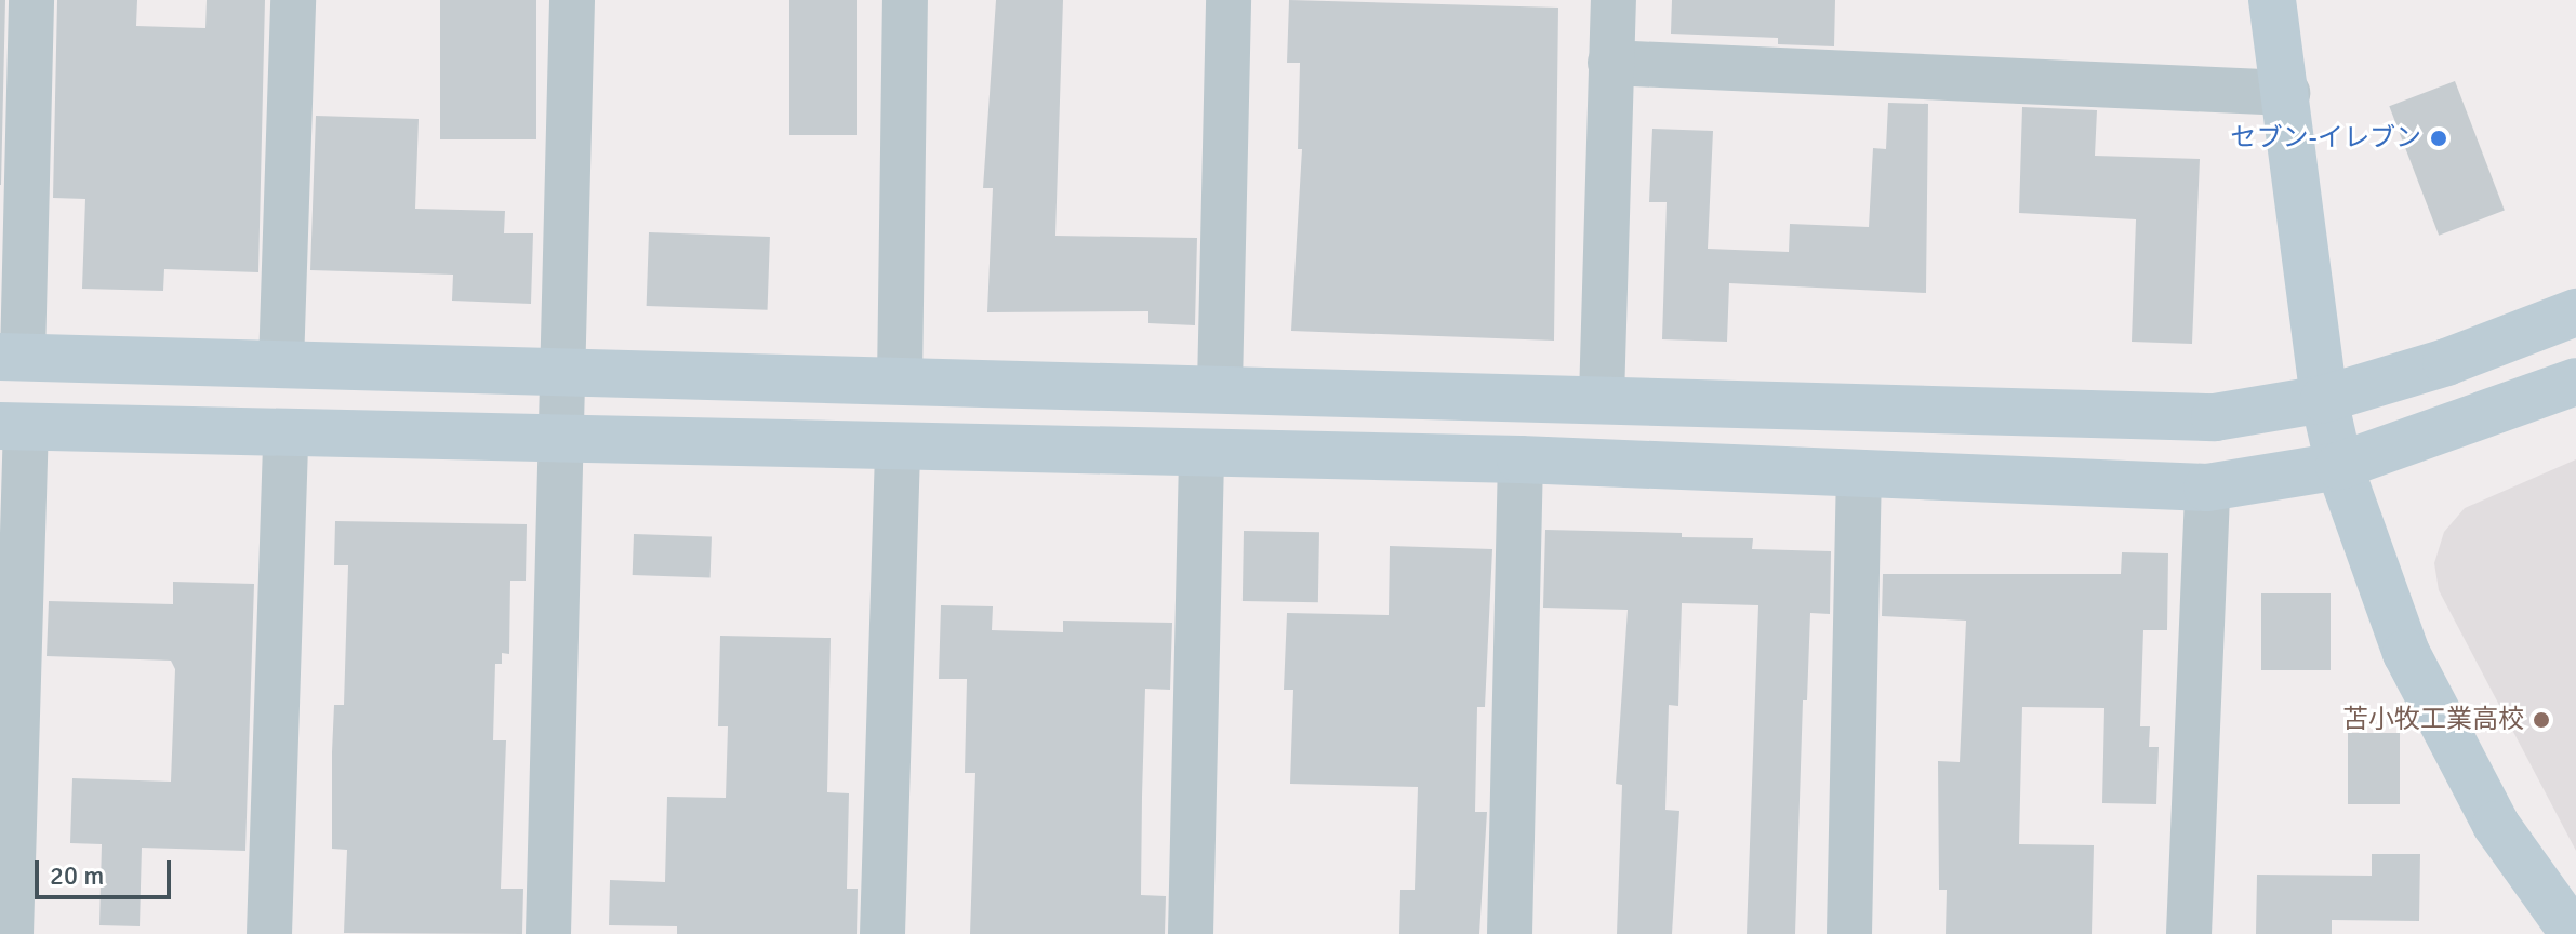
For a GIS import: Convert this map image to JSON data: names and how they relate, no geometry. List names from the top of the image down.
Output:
{
  "places": ["セブン-イレブン", "苫小牧工業高校"],
  "scale_bar": "20 m"
}
